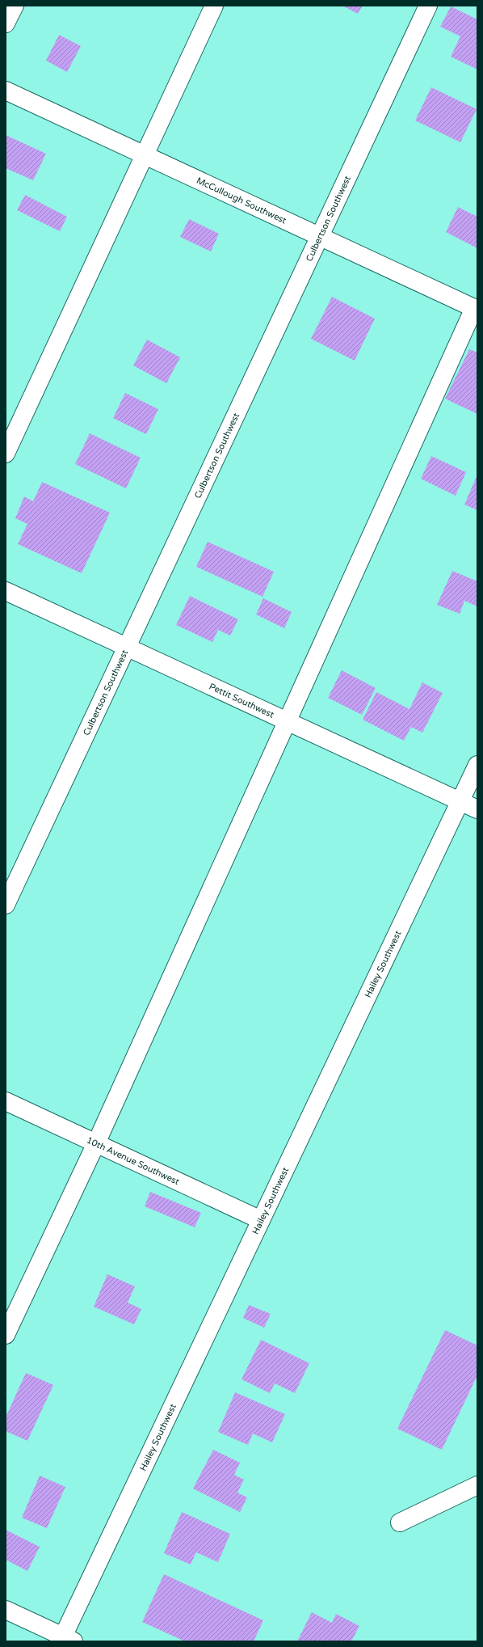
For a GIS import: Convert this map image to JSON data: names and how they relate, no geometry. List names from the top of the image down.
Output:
{
  "streets": {
    "street": [
      "McCullough Southwest",
      "Culbertson Southwest",
      "Pettit Southwest",
      "Hailey Southwest",
      "10th Avenue Southwest"
    ]
  },
  "crossings": [
    ["McCullough Southwest", "Culbertson Southwest"],
    ["Culbertson Southwest", "Pettit Southwest"],
    ["Pettit Southwest", "Hailey Southwest"],
    ["Hailey Southwest", "10th Avenue Southwest"]
  ]
}
